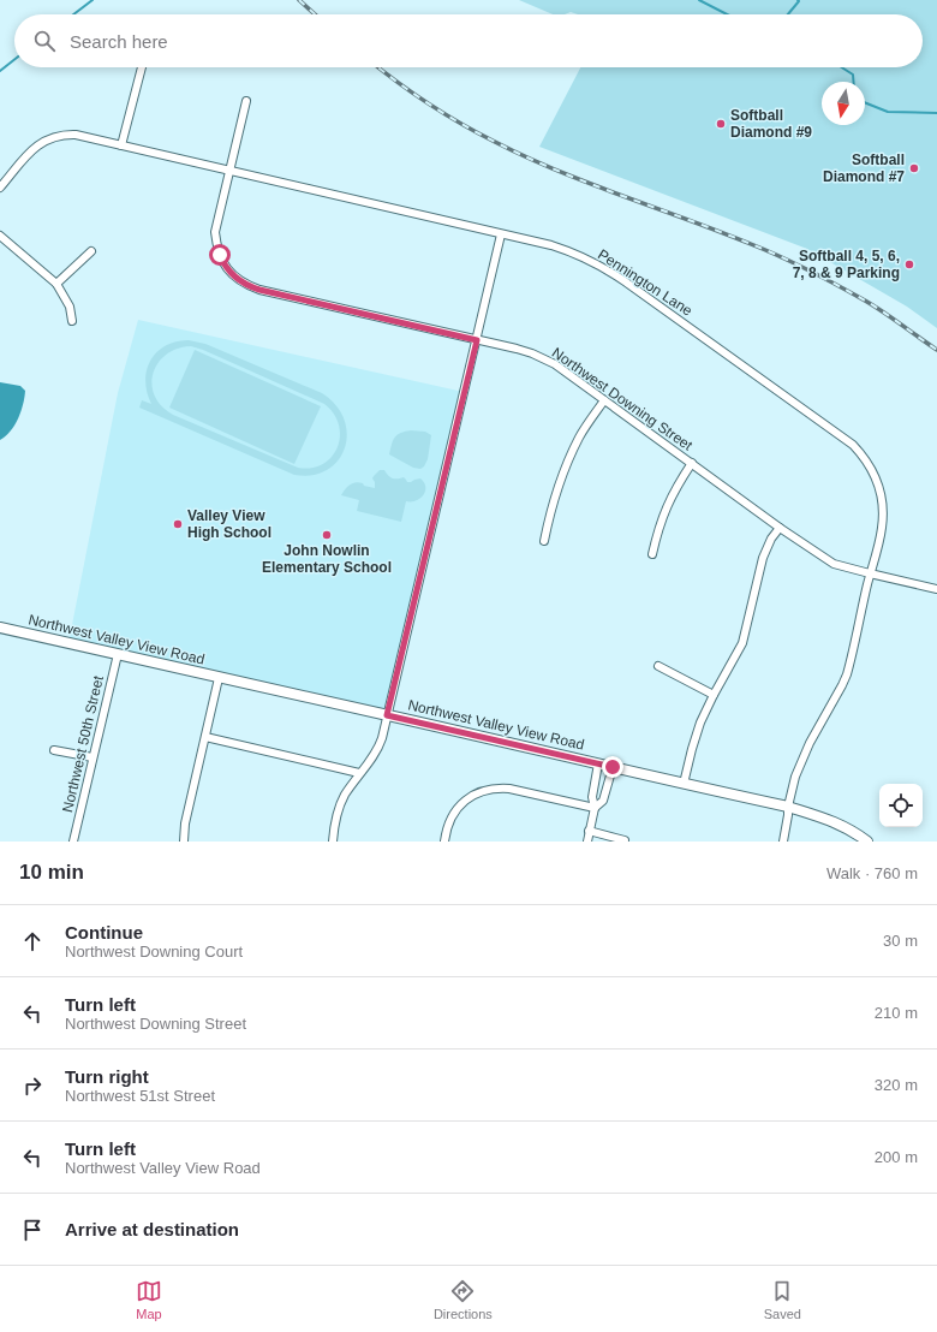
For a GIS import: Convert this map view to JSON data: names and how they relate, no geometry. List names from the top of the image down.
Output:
{
  "streets": {
    "street": [
      "Pennington Lane",
      "Northwest Downing Street",
      "Northwest Valley View Road",
      "Northwest 50th Street"
    ]
  },
  "crossings": [
    ["Pennington Lane", "Northwest Downing Street"],
    ["Pennington Lane", "Northwest Valley View Road"],
    ["Northwest Valley View Road", "Northwest 50th Street"]
  ],
  "places": [
    "Softball Diamond #9",
    "Softball Diamond #7",
    "Softball 4, 5, 6, 7, 8 & 9 Parking",
    "Valley View High School",
    "John Nowlin Elementary School"
  ],
  "north": "bottom",
  "page": {
    "search": "Search here",
    "heading": ["10 min", "Walk · 760 m"],
    "list": [
      ["Continue", "Northwest Downing Court", "30 m"],
      ["Turn left", "Northwest Downing Street", "210 m"],
      ["Turn right", "Northwest 51st Street", "320 m"],
      ["Turn left", "Northwest Valley View Road", "200 m"],
      "Arrive at destination"
    ],
    "nav": ["Map", "Directions", "Saved"]
  }
}
